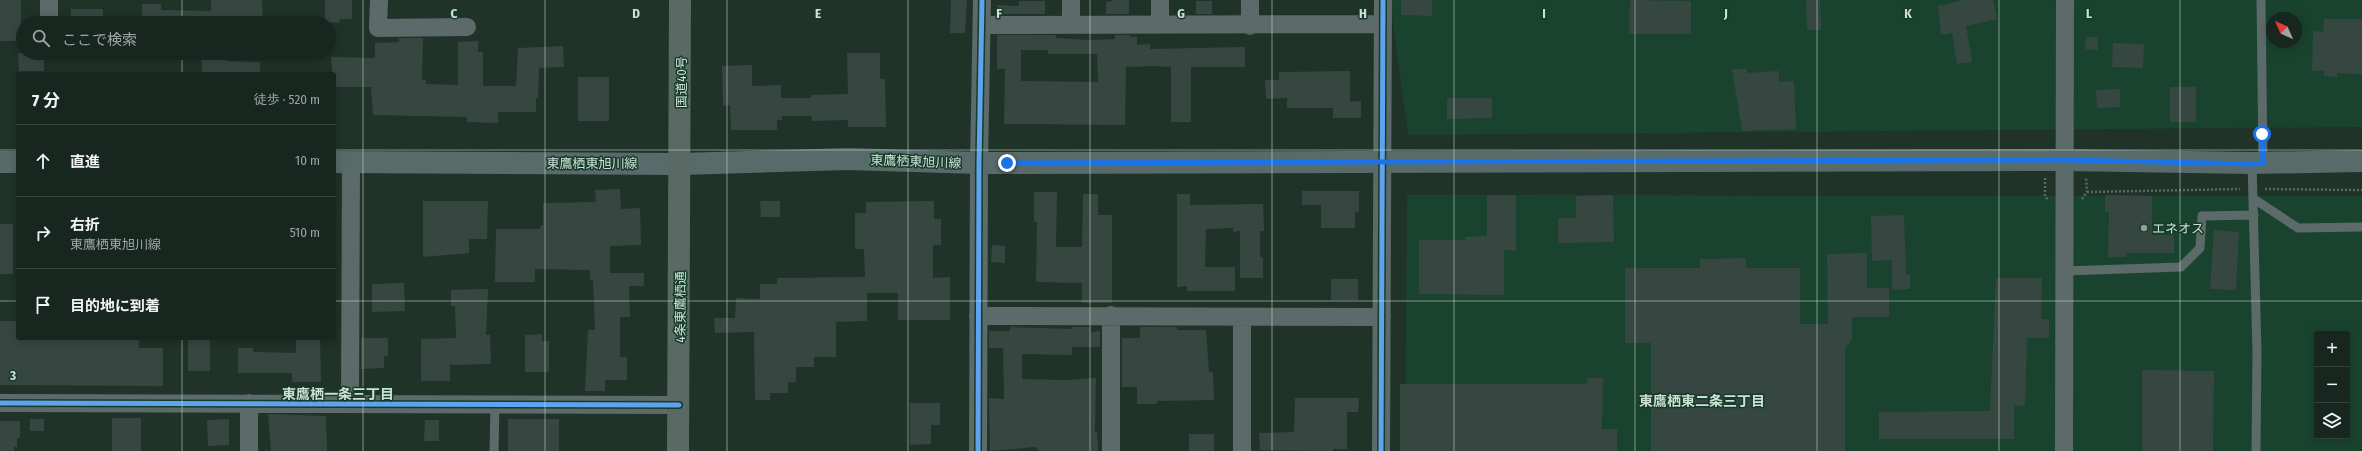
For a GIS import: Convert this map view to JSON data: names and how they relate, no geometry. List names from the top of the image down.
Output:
{
  "streets": {
    "highway": ["国道40号", "4条東鷹栖通"],
    "main road": ["東鷹栖東旭川線"]
  },
  "crossings": [
    ["国道40号", "東鷹栖東旭川線"],
    ["国道40号", "4条東鷹栖通"],
    ["東鷹栖東旭川線", "4条東鷹栖通"]
  ],
  "districts": ["東鷹栖一条三丁目", "東鷹栖東二条三丁目"],
  "places": ["エネオス"],
  "north": "top left",
  "page": {
    "search": "ここで検索",
    "heading": ["7 分", "徒歩 · 520 m"],
    "list": [
      ["直進", "10 m"],
      ["右折", "東鷹栖東旭川線", "510 m"],
      "目的地に到着"
    ],
    "map_buttons": ["+", "−"]
  },
  "grid": {
    "columns": [
      "C",
      "D",
      "E",
      "F",
      "G",
      "H",
      "I",
      "J",
      "K",
      "L"
    ],
    "rows": ["3"]
  }
}
